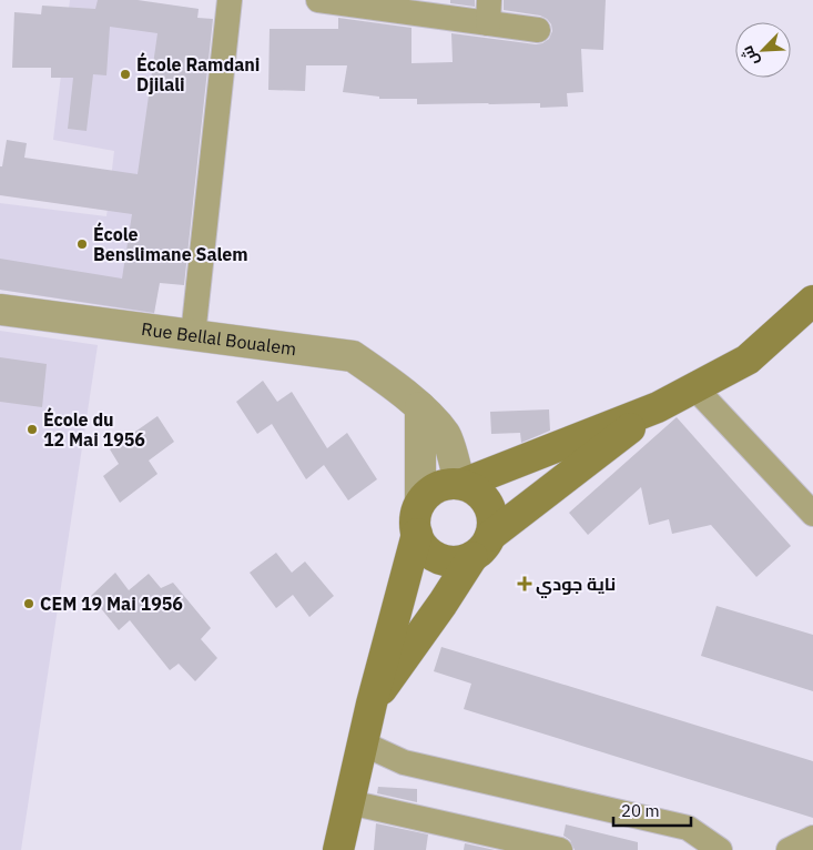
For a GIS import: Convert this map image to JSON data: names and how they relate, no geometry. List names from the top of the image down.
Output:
{
  "streets": {
    "street": ["Rue Bellal Boualem"]
  },
  "places": {
    "other": [
      "École Ramdani Djilali",
      "École Benslimane Salem",
      "École du 12 Mai 1956",
      "CEM 19 Mai 1956"
    ],
    "health": ["ناية جودي"]
  },
  "scale_bar": "20 m",
  "north": "bottom left"
}
